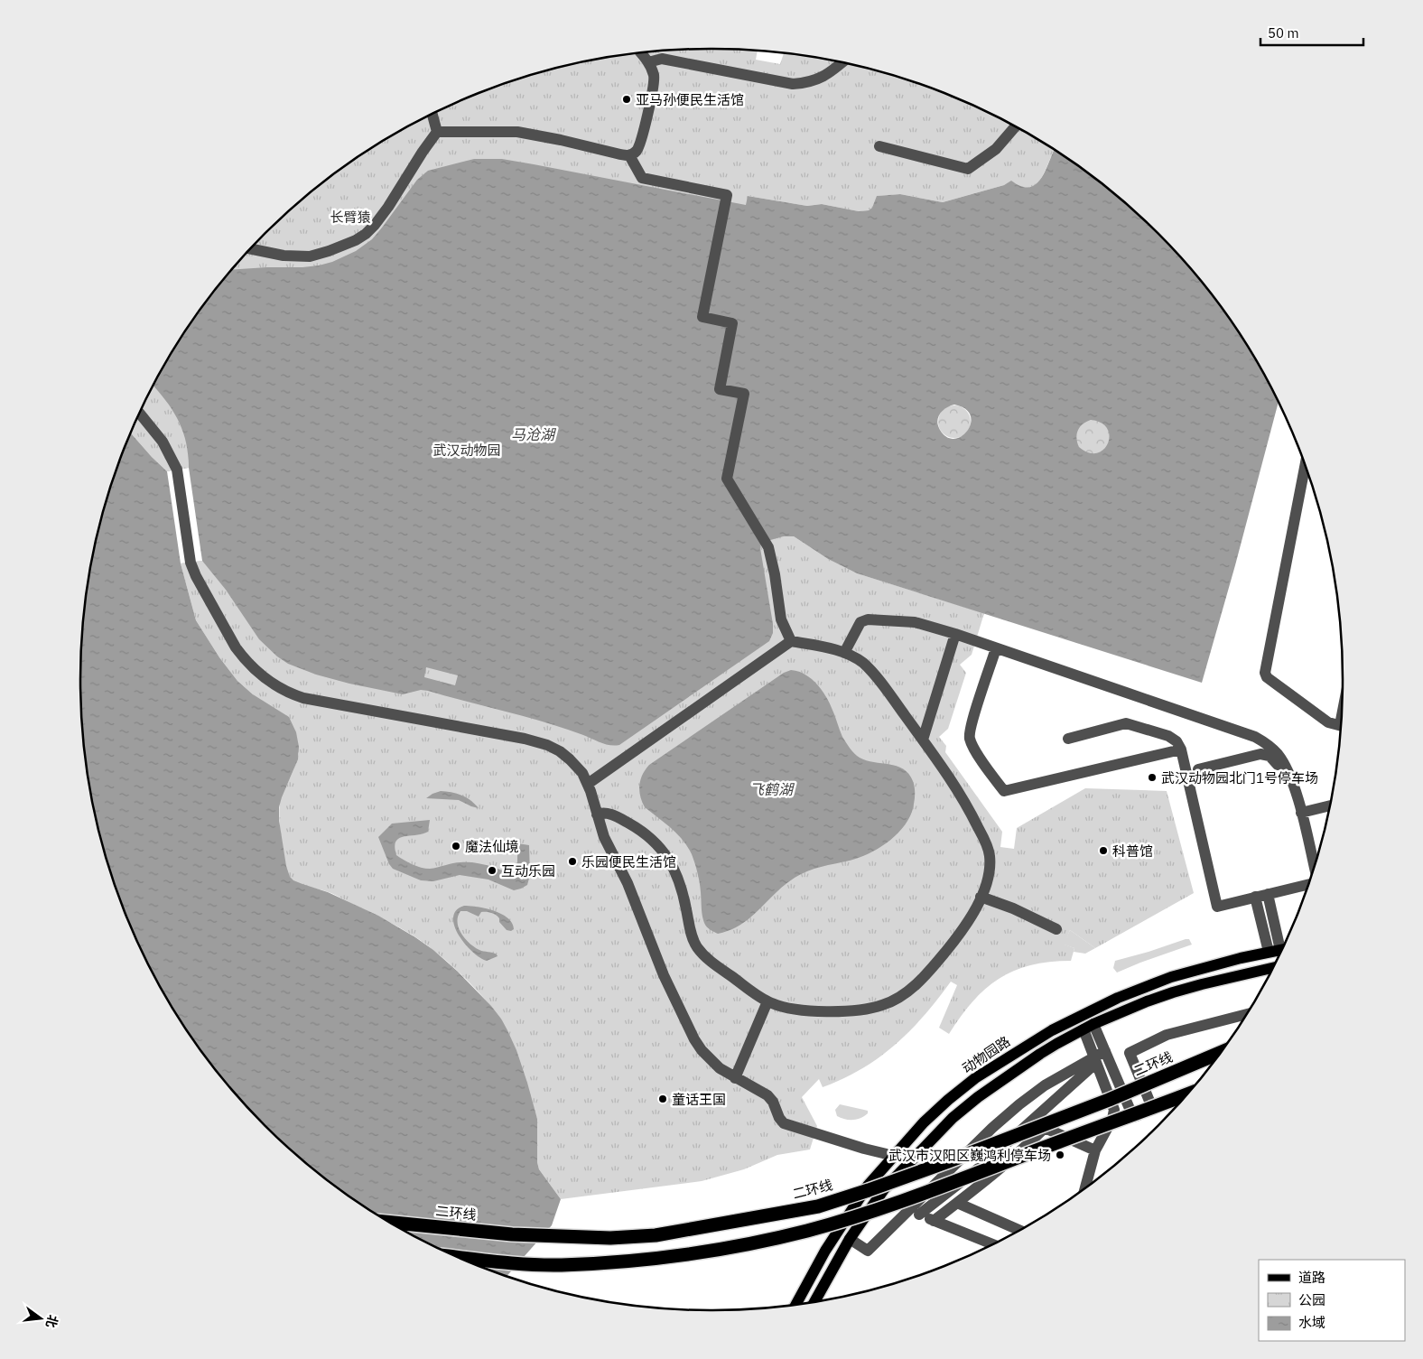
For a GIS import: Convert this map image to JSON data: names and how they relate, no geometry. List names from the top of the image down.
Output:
{
  "streets": {
    "highway": ["二环线"],
    "main road": ["动物园路"]
  },
  "water": ["马沧湖", "飞鹤湖"],
  "parks": ["长臂猿", "武汉动物园"],
  "places": [
    "亚马孙便民生活馆",
    "武汉动物园北门1号停车场",
    "魔法仙境",
    "科普馆",
    "乐园便民生活馆",
    "互动乐园",
    "童话王国",
    "武汉市汉阳区巍鸿利停车场"
  ],
  "legend": ["道路", "公园", "水域"],
  "scale_bar": "50 m",
  "north": "right"
}
